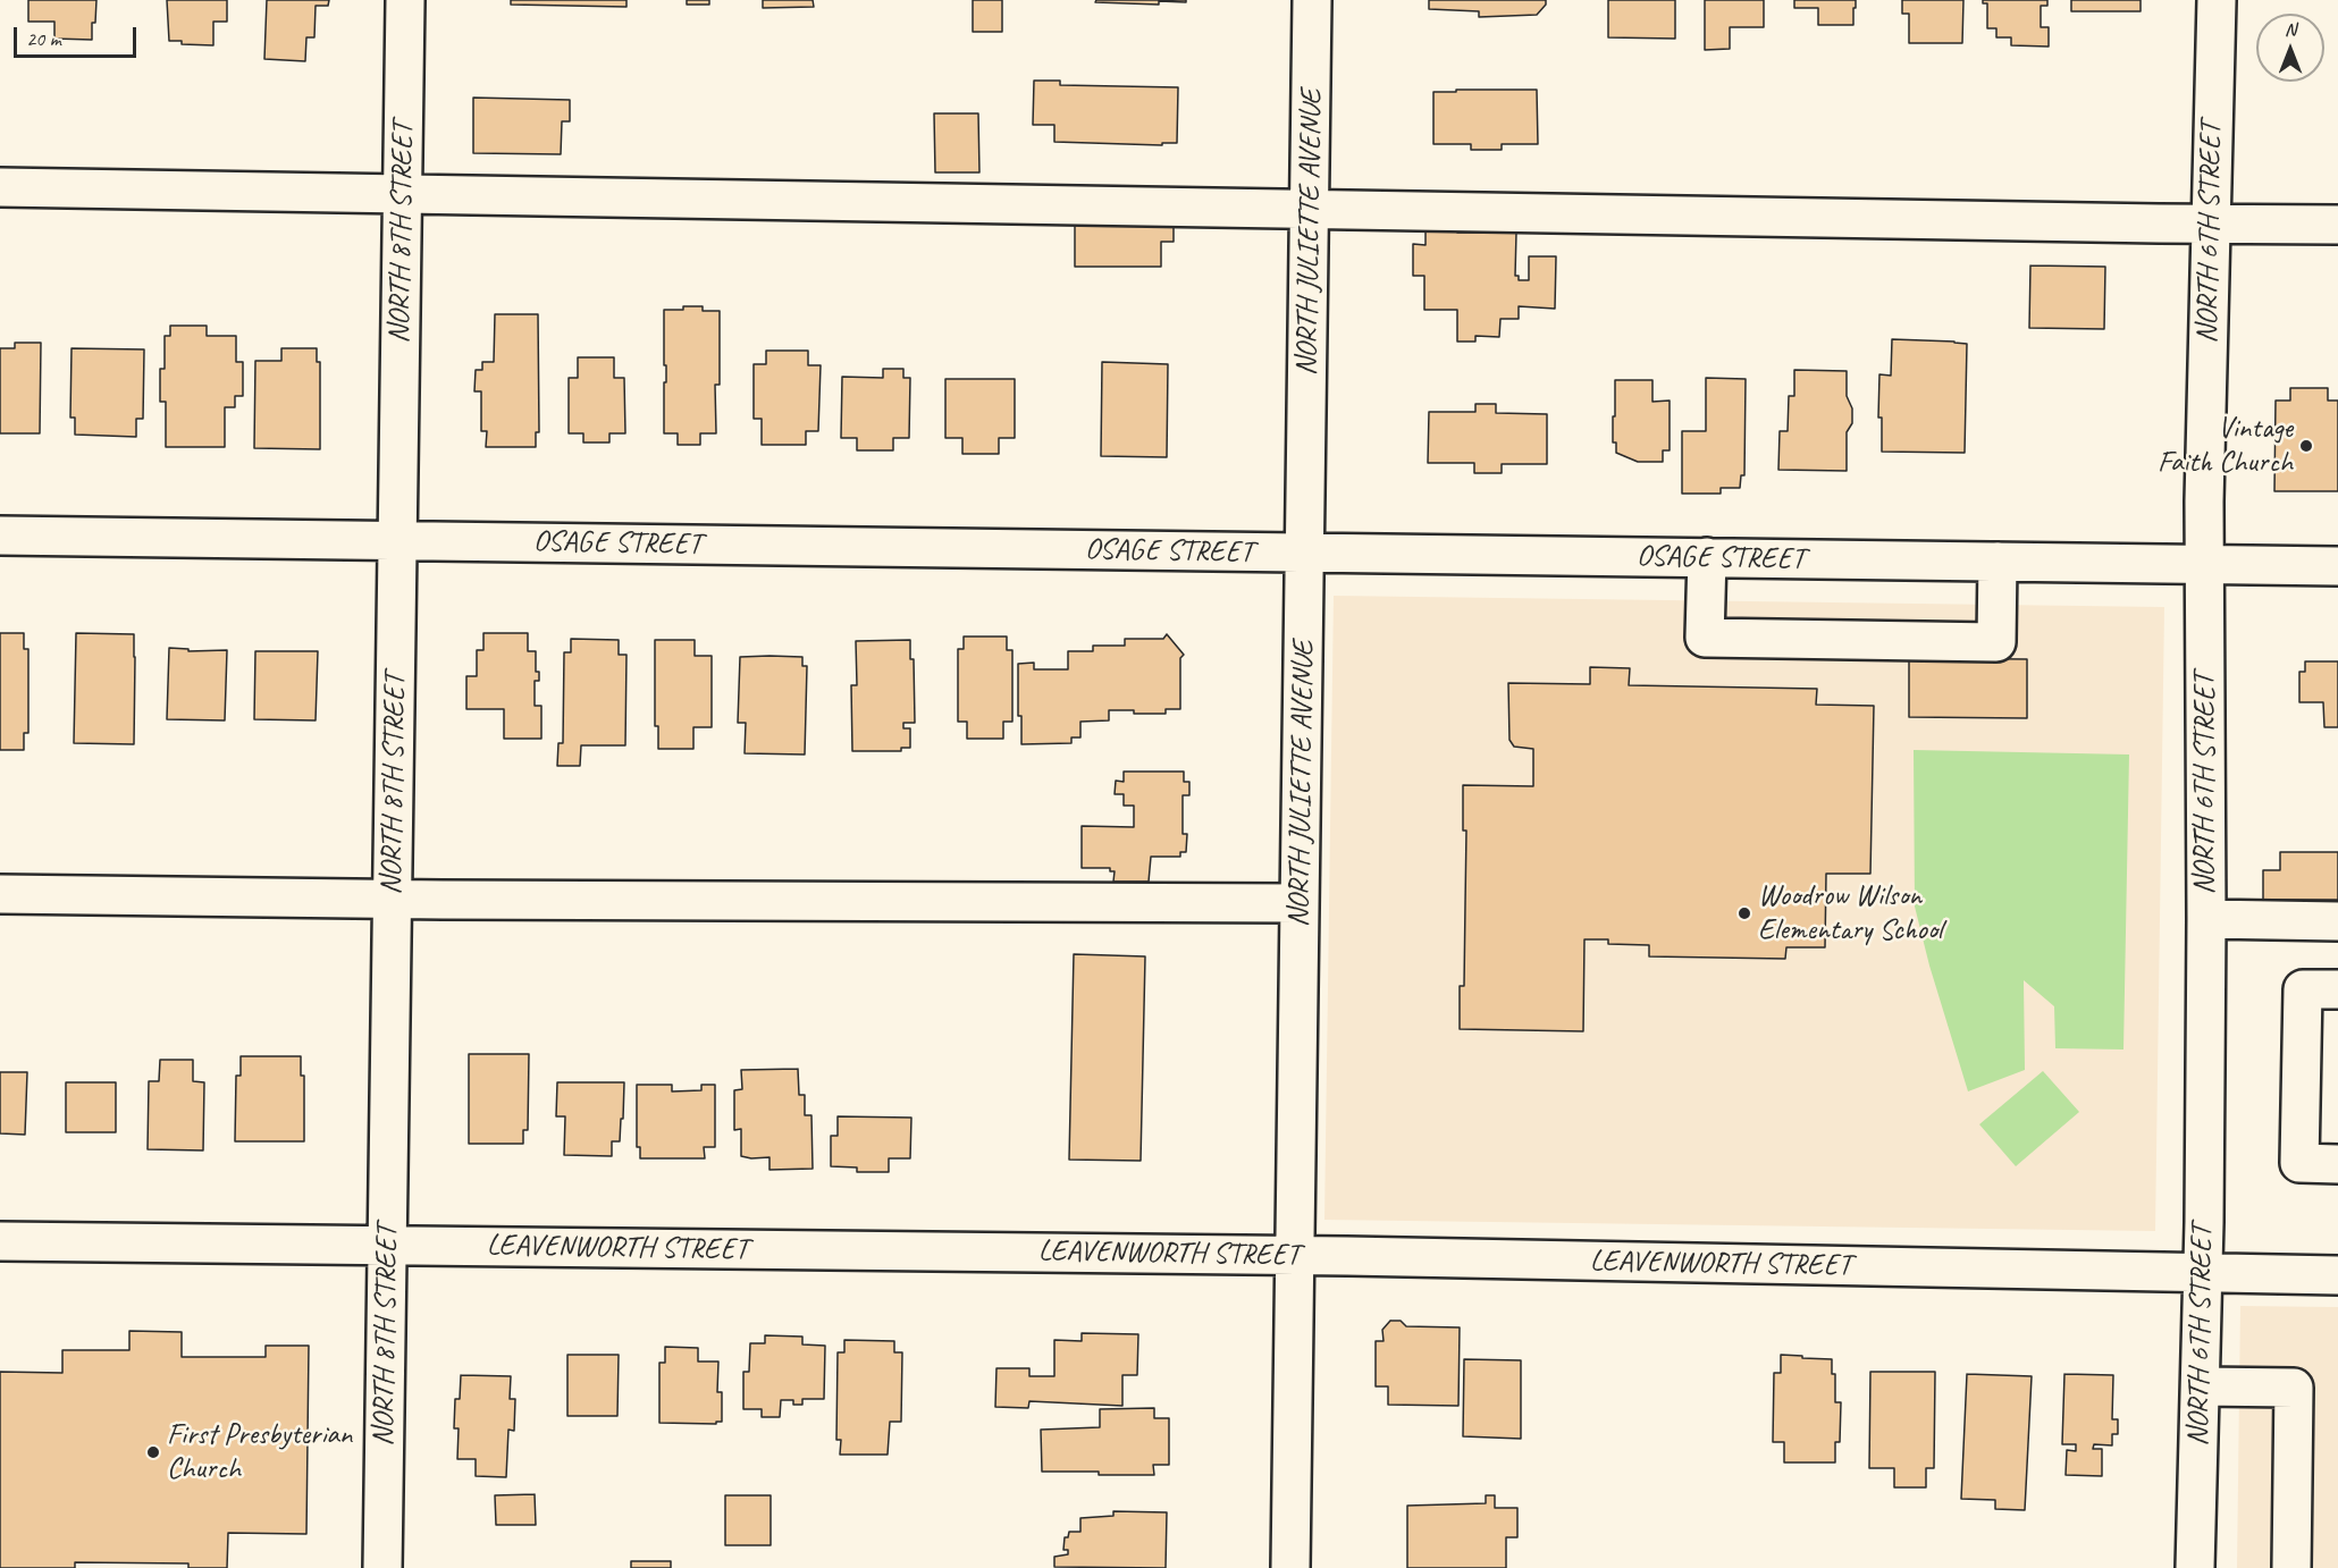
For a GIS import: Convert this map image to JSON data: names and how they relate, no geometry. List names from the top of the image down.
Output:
{
  "streets": {
    "street": [
      "NORTH 8TH STREET",
      "NORTH JULIETTE AVENUE",
      "NORTH 6TH STREET",
      "OSAGE STREET",
      "LEAVENWORTH STREET"
    ]
  },
  "crossings": [
    ["NORTH 8TH STREET", "OSAGE STREET"],
    ["NORTH 8TH STREET", "LEAVENWORTH STREET"],
    ["NORTH JULIETTE AVENUE", "OSAGE STREET"],
    ["NORTH JULIETTE AVENUE", "LEAVENWORTH STREET"],
    ["NORTH 6TH STREET", "OSAGE STREET"],
    ["NORTH 6TH STREET", "LEAVENWORTH STREET"]
  ],
  "places": ["Vintage Faith Church", "Woodrow Wilson Elementary School", "First Presbyterian Church"],
  "scale_bar": "20 m",
  "north": "top"
}
